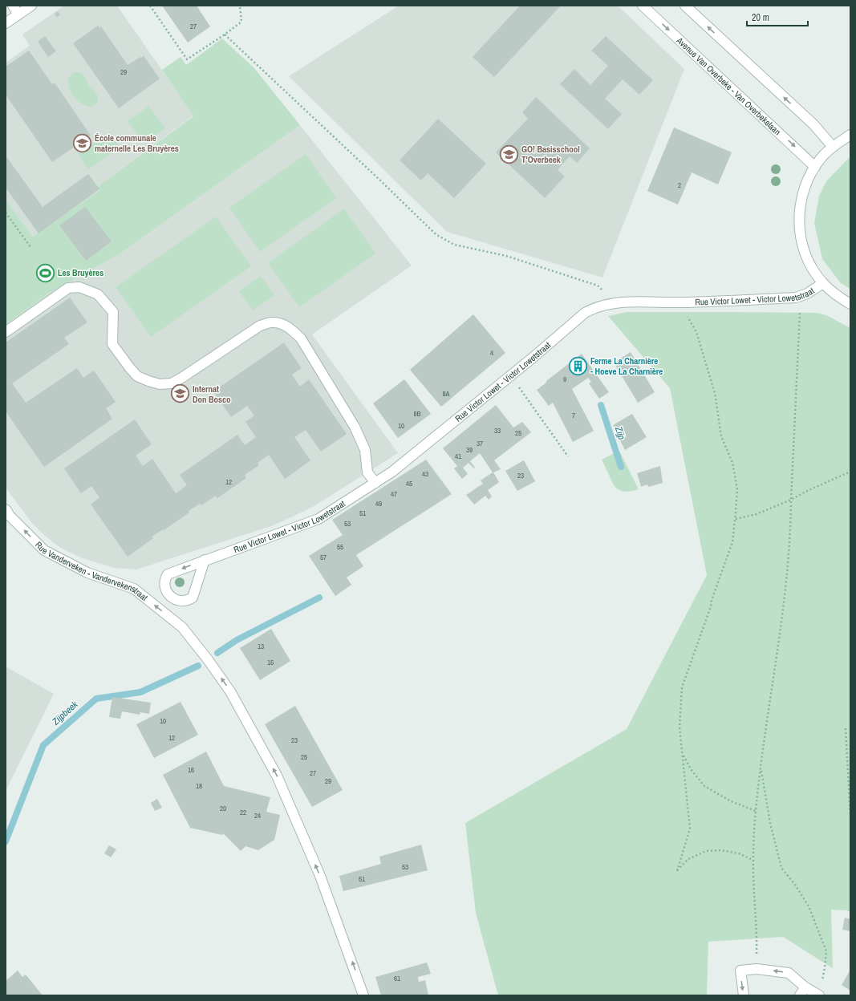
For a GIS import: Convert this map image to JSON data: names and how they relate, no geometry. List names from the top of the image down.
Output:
{
  "streets": {
    "street": ["Avenue Van Overbeke - Van Overbekelaan", "Rue Victor Lowet - Victor Lowetstraat", "Rue Vanderveken - Vandervekenstraat"]
  },
  "one_way": ["Rue Vanderveken - Vandervekenstraat"],
  "water": ["Zijp", "Zijpbeek"],
  "places": {
    "school or university": ["École communale maternelle Les Bruyères", "GO! Basisschool T'Overbeek", "Internat Don Bosco"],
    "sports": ["Les Bruyères"],
    "building": ["Ferme La Charnière - Hoeve La Charnière"]
  },
  "house_numbers": [
    "27",
    "29",
    "2",
    "4",
    "9",
    "8A",
    "8B",
    "7",
    "10",
    "33",
    "25",
    "37",
    "39",
    "41",
    "43",
    "23",
    "12",
    "45",
    "47",
    "49",
    "51",
    "53",
    "55",
    "57",
    "13",
    "15",
    "10",
    "12",
    "23",
    "25",
    "16",
    "27",
    "29",
    "18",
    "20",
    "22",
    "24",
    "53",
    "51",
    "61"
  ],
  "scale_bar": "20 m"
}
